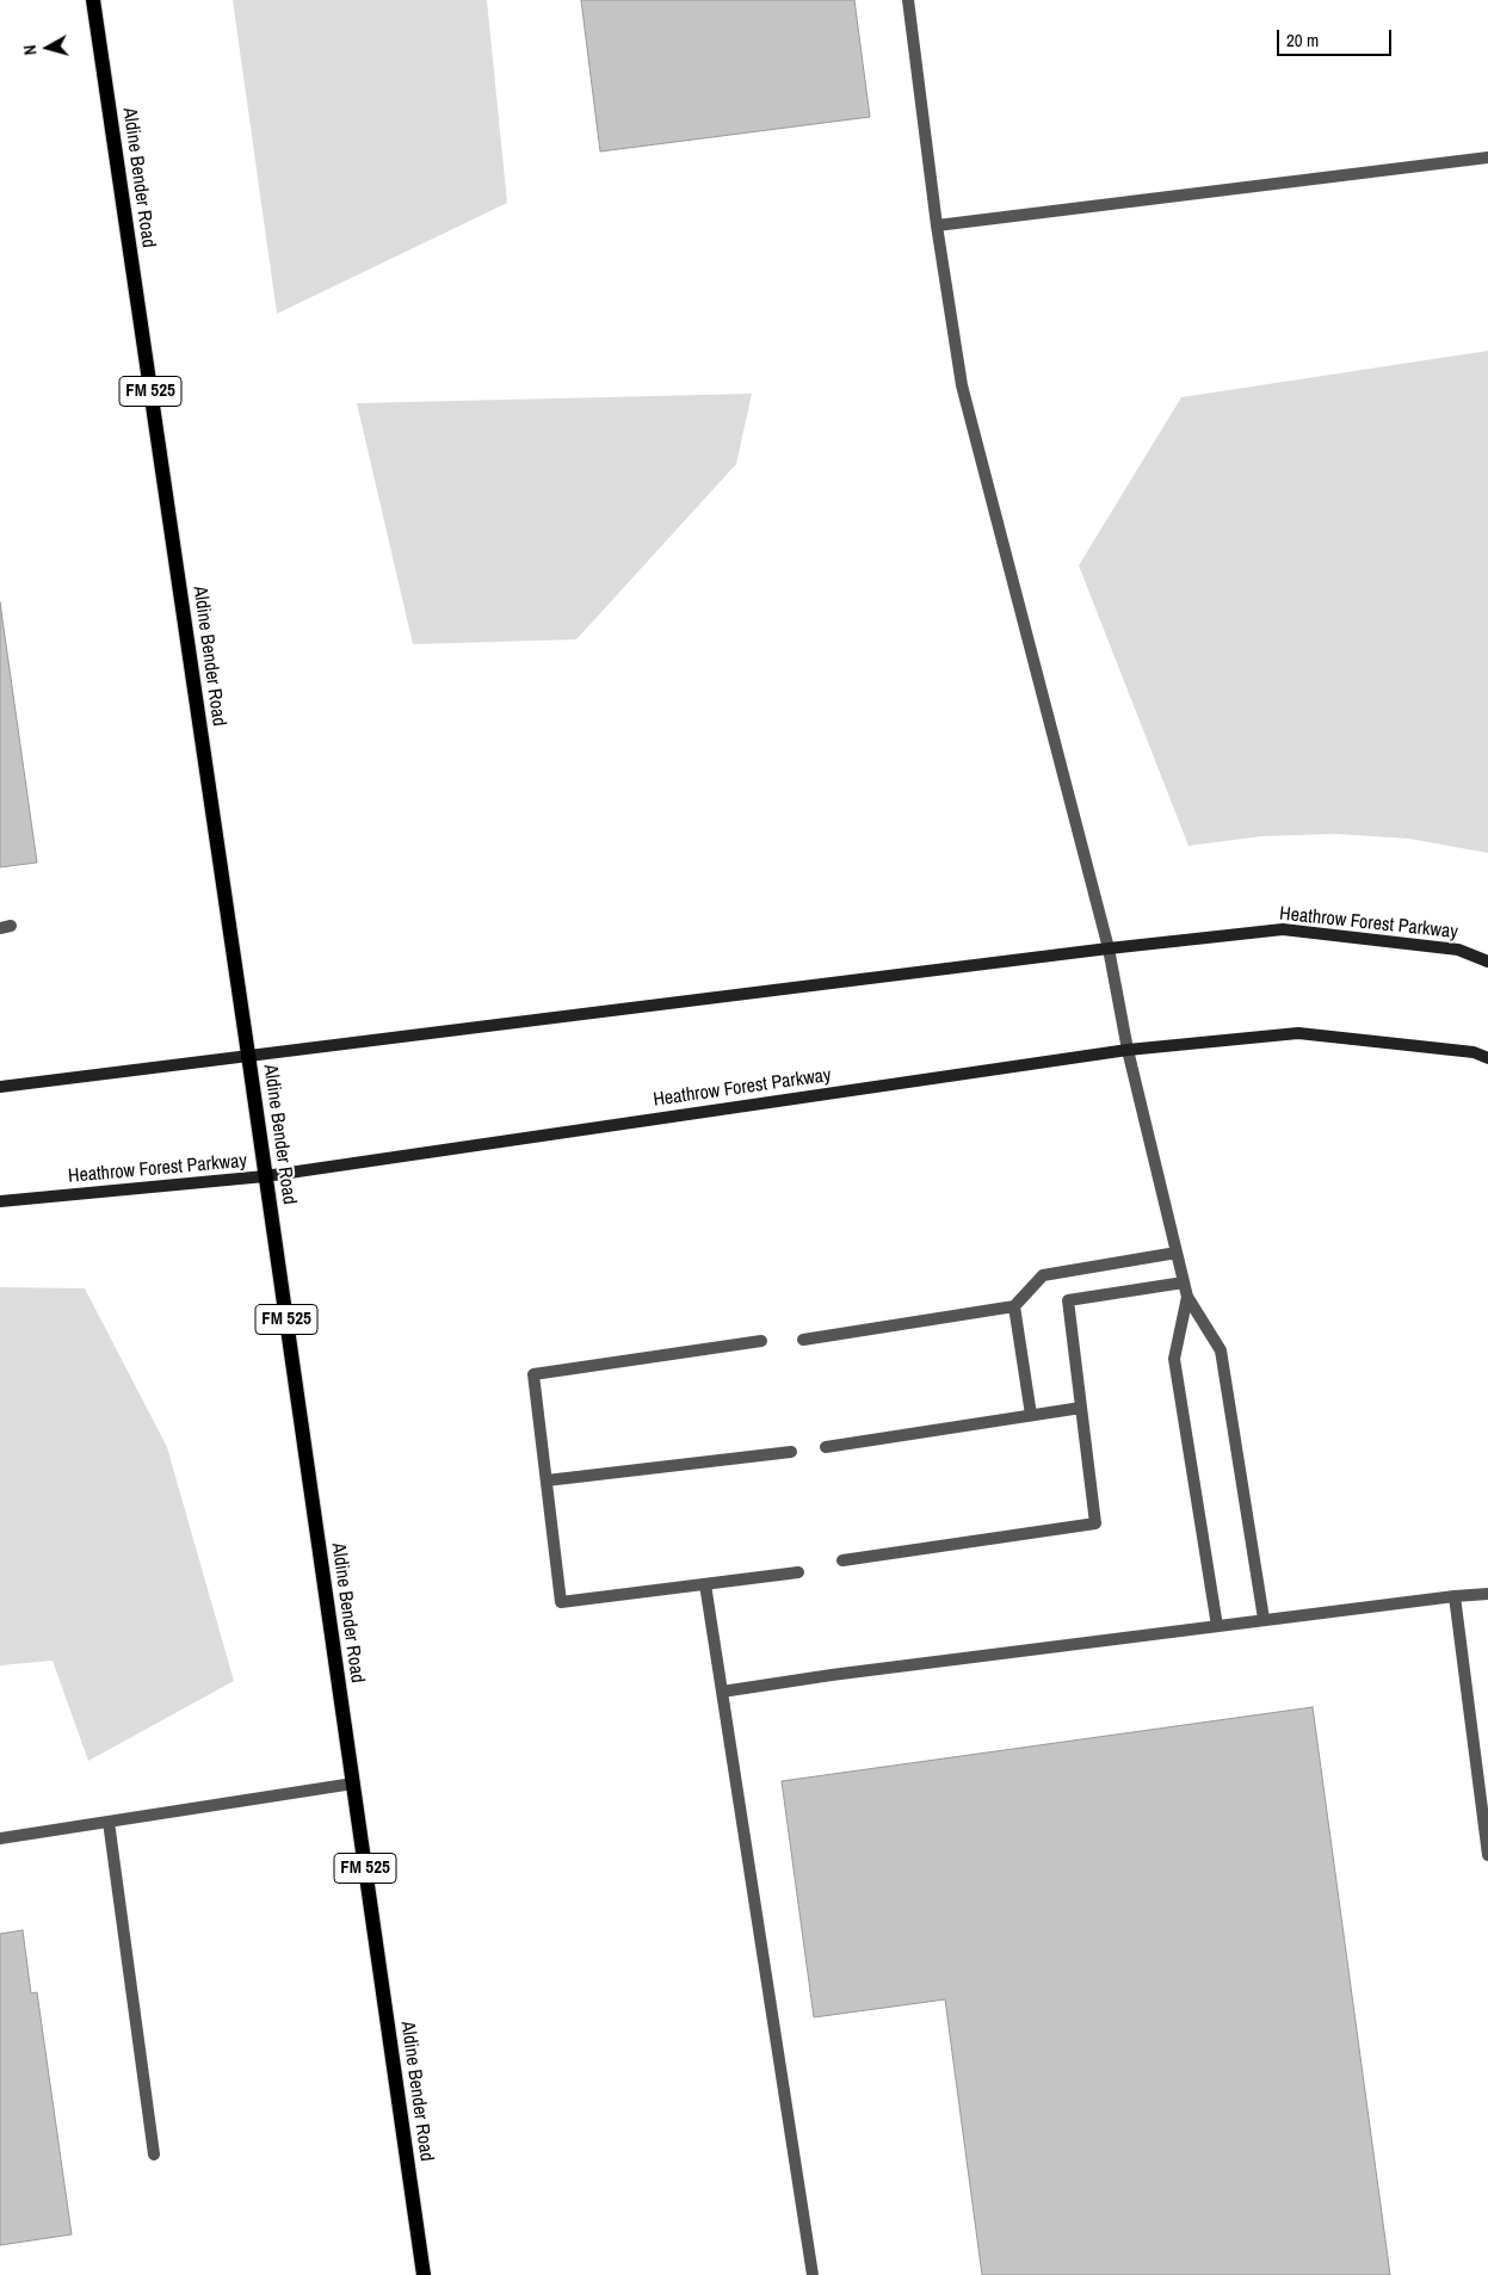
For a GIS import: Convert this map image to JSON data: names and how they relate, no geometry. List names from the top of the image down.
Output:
{
  "streets": {
    "main road": ["Aldine Bender Road", "FM 525"],
    "street": ["Heathrow Forest Parkway"]
  },
  "crossings": [
    ["Aldine Bender Road", "Heathrow Forest Parkway"]
  ],
  "scale_bar": "20 m",
  "north": "left"
}
